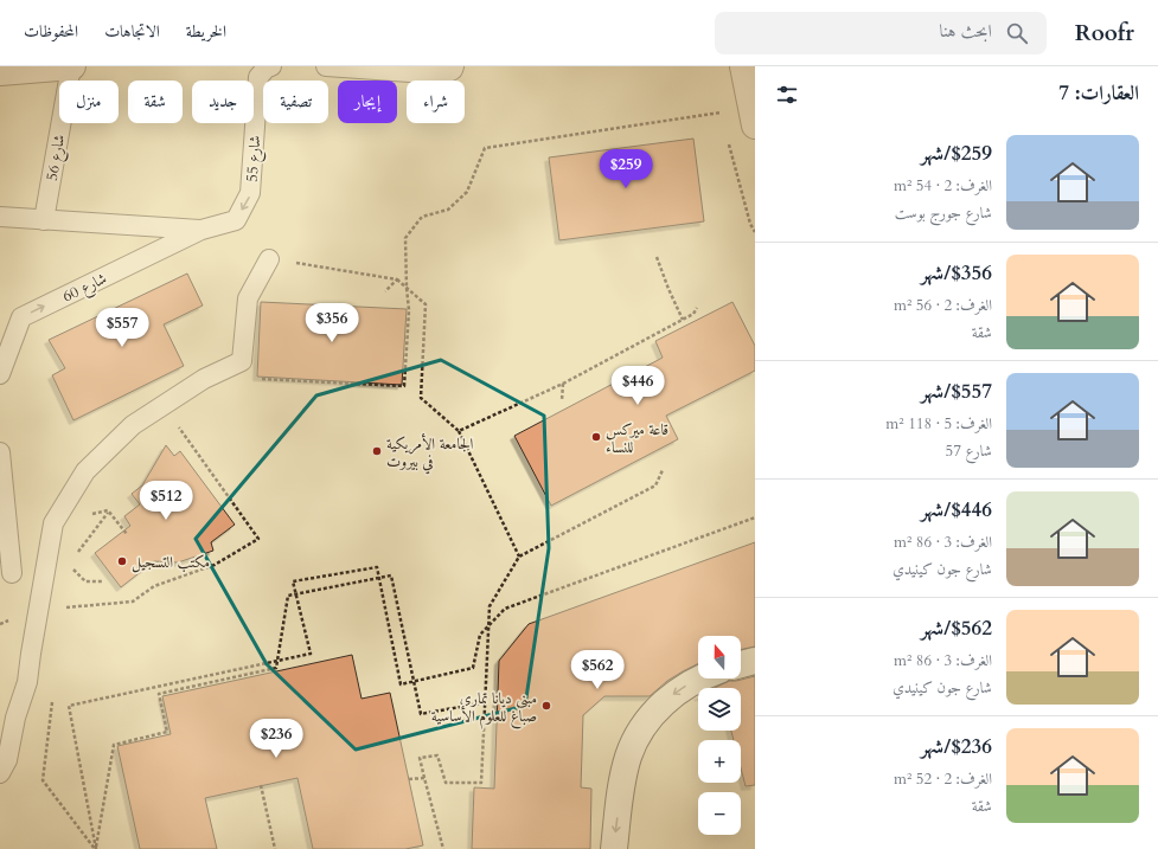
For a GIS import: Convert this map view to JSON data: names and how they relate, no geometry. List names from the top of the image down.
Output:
{
  "streets": {
    "lane": ["شارع 56", "شارع 55", "شارع 60"]
  },
  "crossings": [
    ["شارع 55", "شارع 60"]
  ],
  "places": [
    "قاعة ميركس للنساء",
    "الجامعة الأمريكية في بيروت",
    "مكتب التسجيل",
    "مبنى ديانا تماري صباغ للعلوم الأساسية"
  ],
  "north": "top",
  "page": {
    "header": "Roofr",
    "search": "ابحث هنا",
    "nav": ["الخريطة", "الاتجاهات", "المحفوظات"],
    "heading": "العقارات: 7",
    "chip": [
      "شراء",
      "إيجار",
      "تصفية",
      "جديد",
      "شقة",
      "منزل"
    ],
    "list": [
      {
        "name": "$259/شهر",
        "note": "الغرف: 2 · 54 m² · شارع جورج بوست"
      },
      {
        "name": "$356/شهر",
        "note": "الغرف: 2 · 56 m² · شقة"
      },
      {
        "name": "$557/شهر",
        "note": "الغرف: 5 · 118 m² · شارع 57"
      },
      {
        "name": "$446/شهر",
        "note": "الغرف: 3 · 86 m² · شارع جون كينيدي"
      },
      {
        "name": "$562/شهر",
        "note": "الغرف: 3 · 86 m² · شارع جون كينيدي"
      },
      {
        "name": "$236/شهر",
        "note": "الغرف: 2 · 52 m² · شقة"
      }
    ],
    "price": [
      "$259",
      "$356",
      "$557",
      "$446",
      "$512",
      "$562",
      "$236"
    ],
    "map_buttons": ["+", "−"]
  }
}
